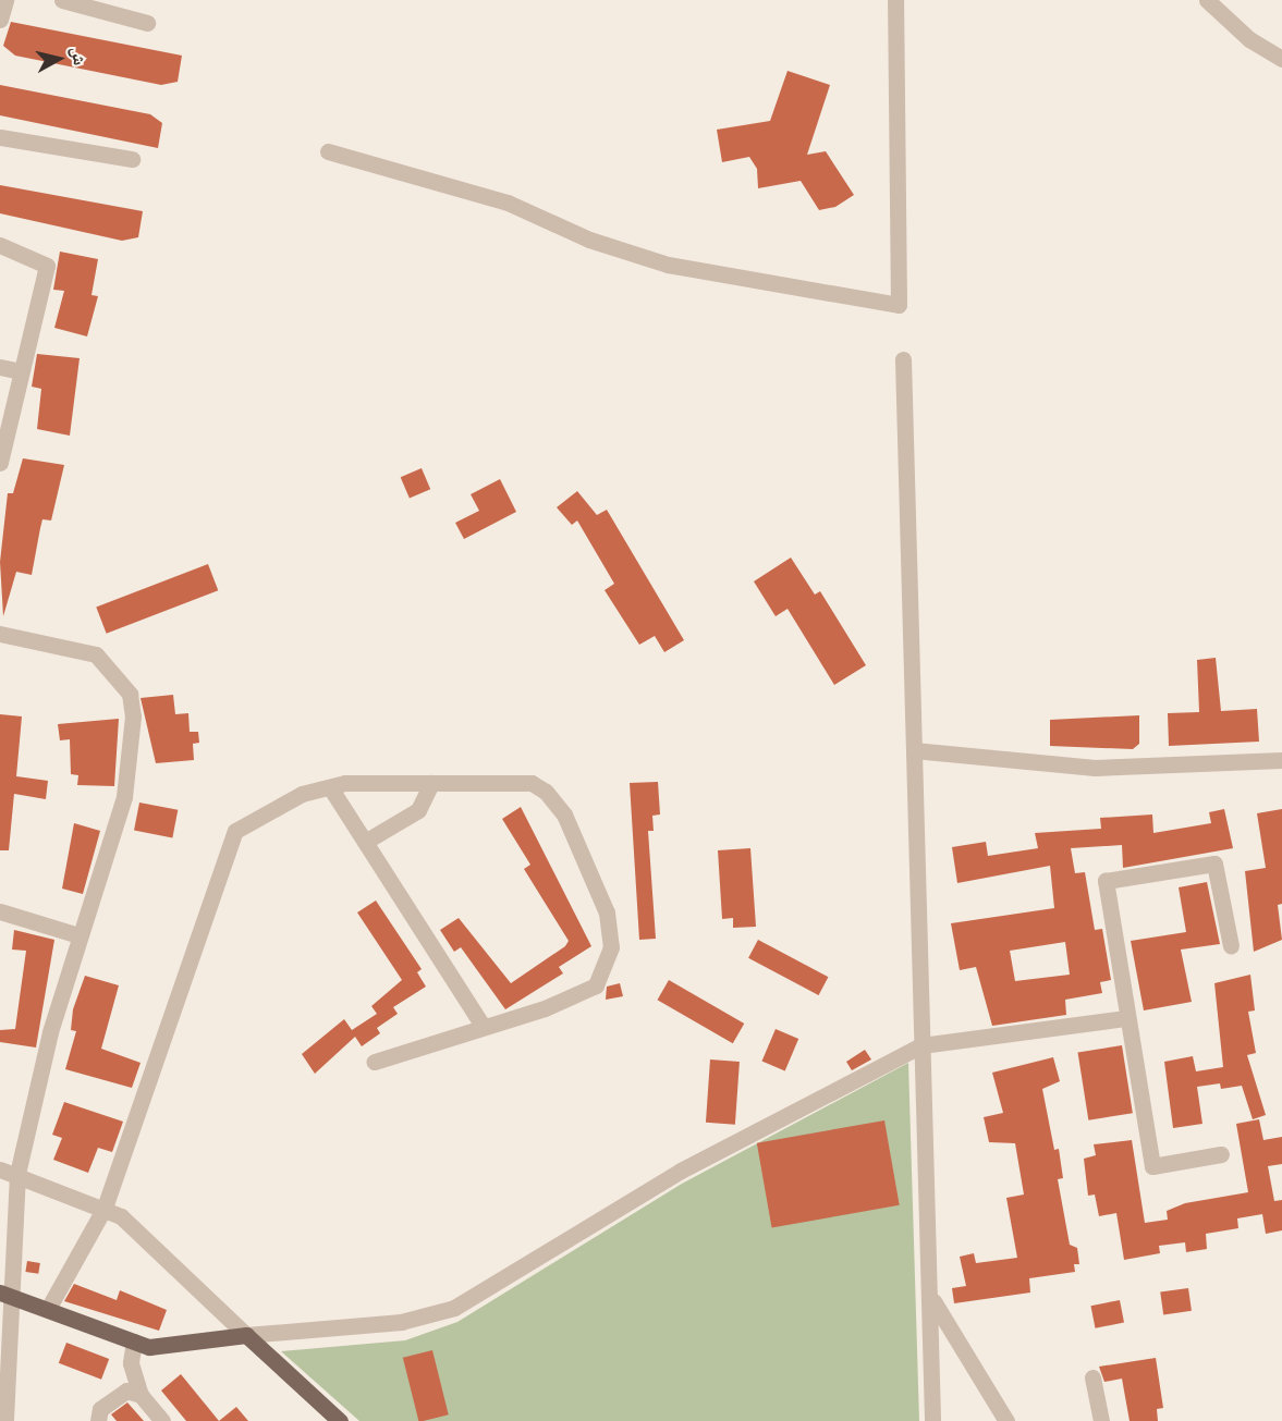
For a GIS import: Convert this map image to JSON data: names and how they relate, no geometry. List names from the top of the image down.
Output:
{
  "north": "right"
}
